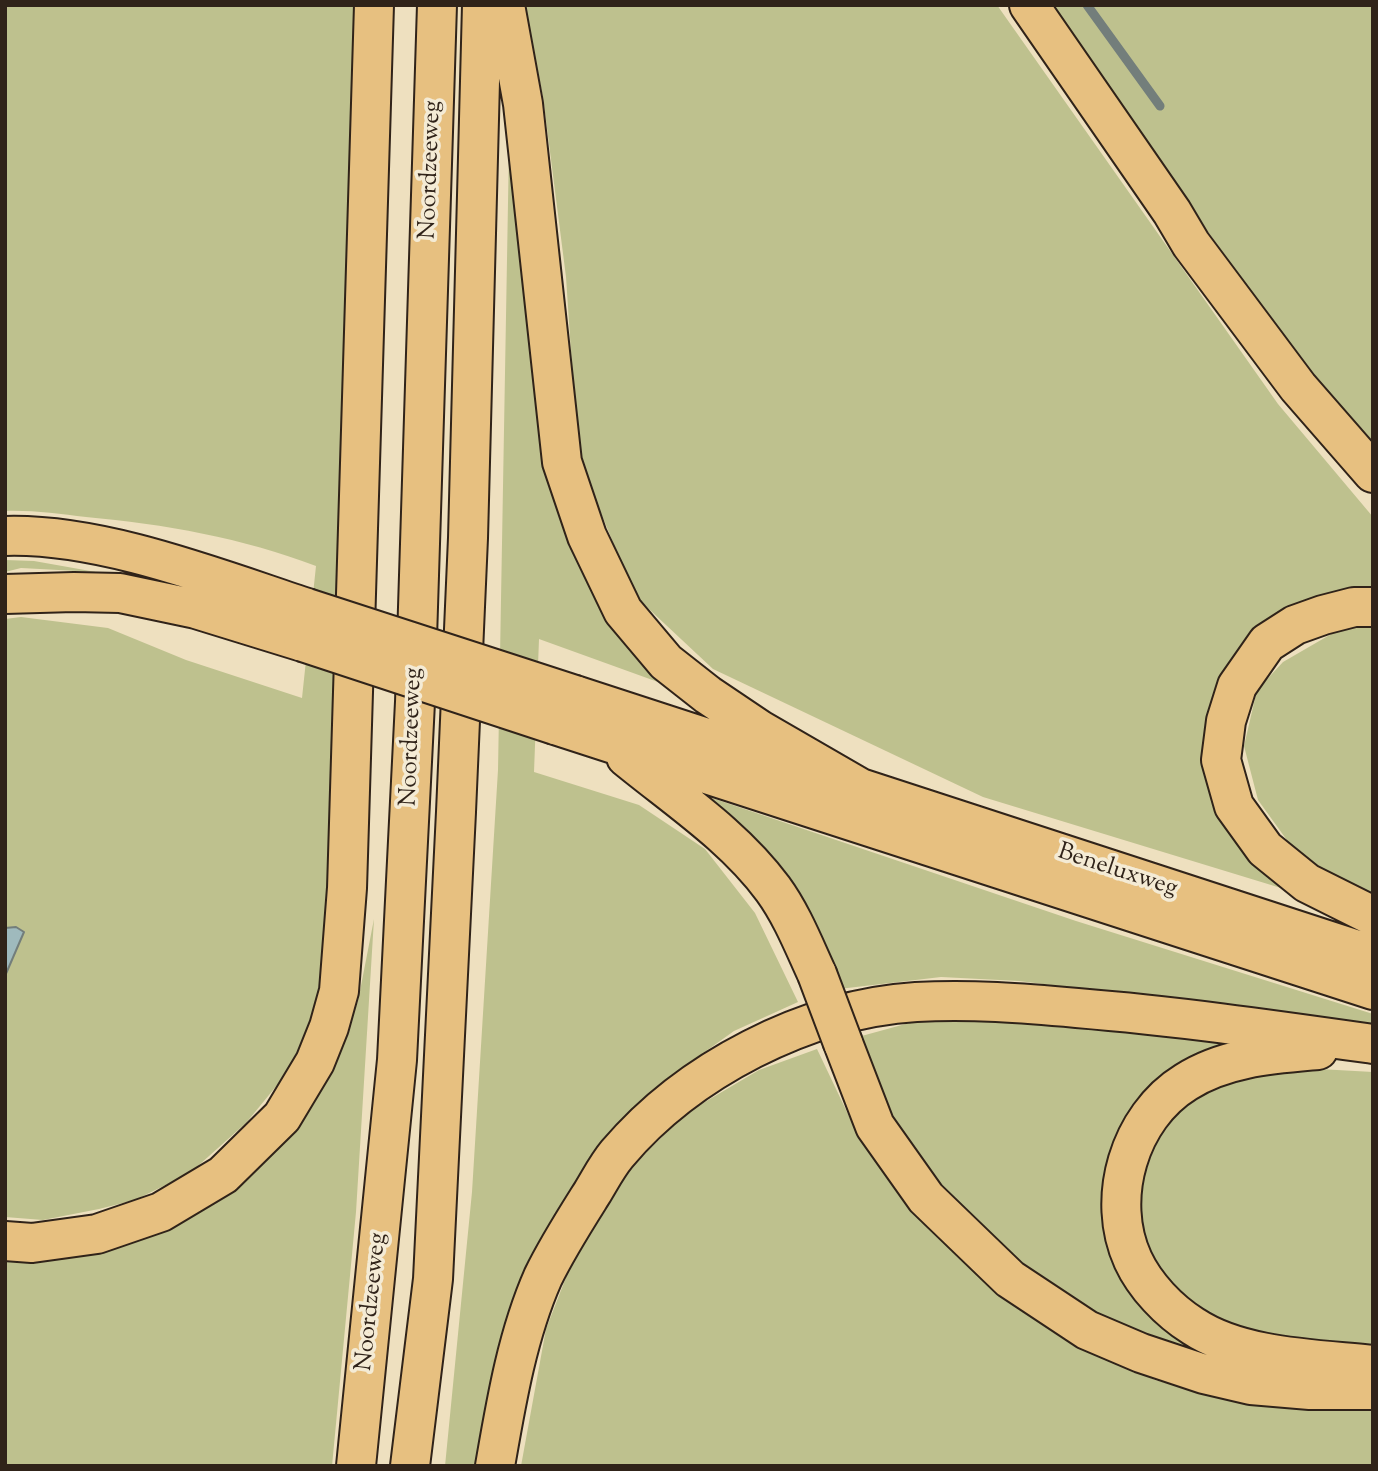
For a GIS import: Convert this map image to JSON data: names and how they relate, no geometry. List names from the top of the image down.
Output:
{
  "streets": {
    "highway": ["Noordzeeweg", "Beneluxweg"]
  }
}
